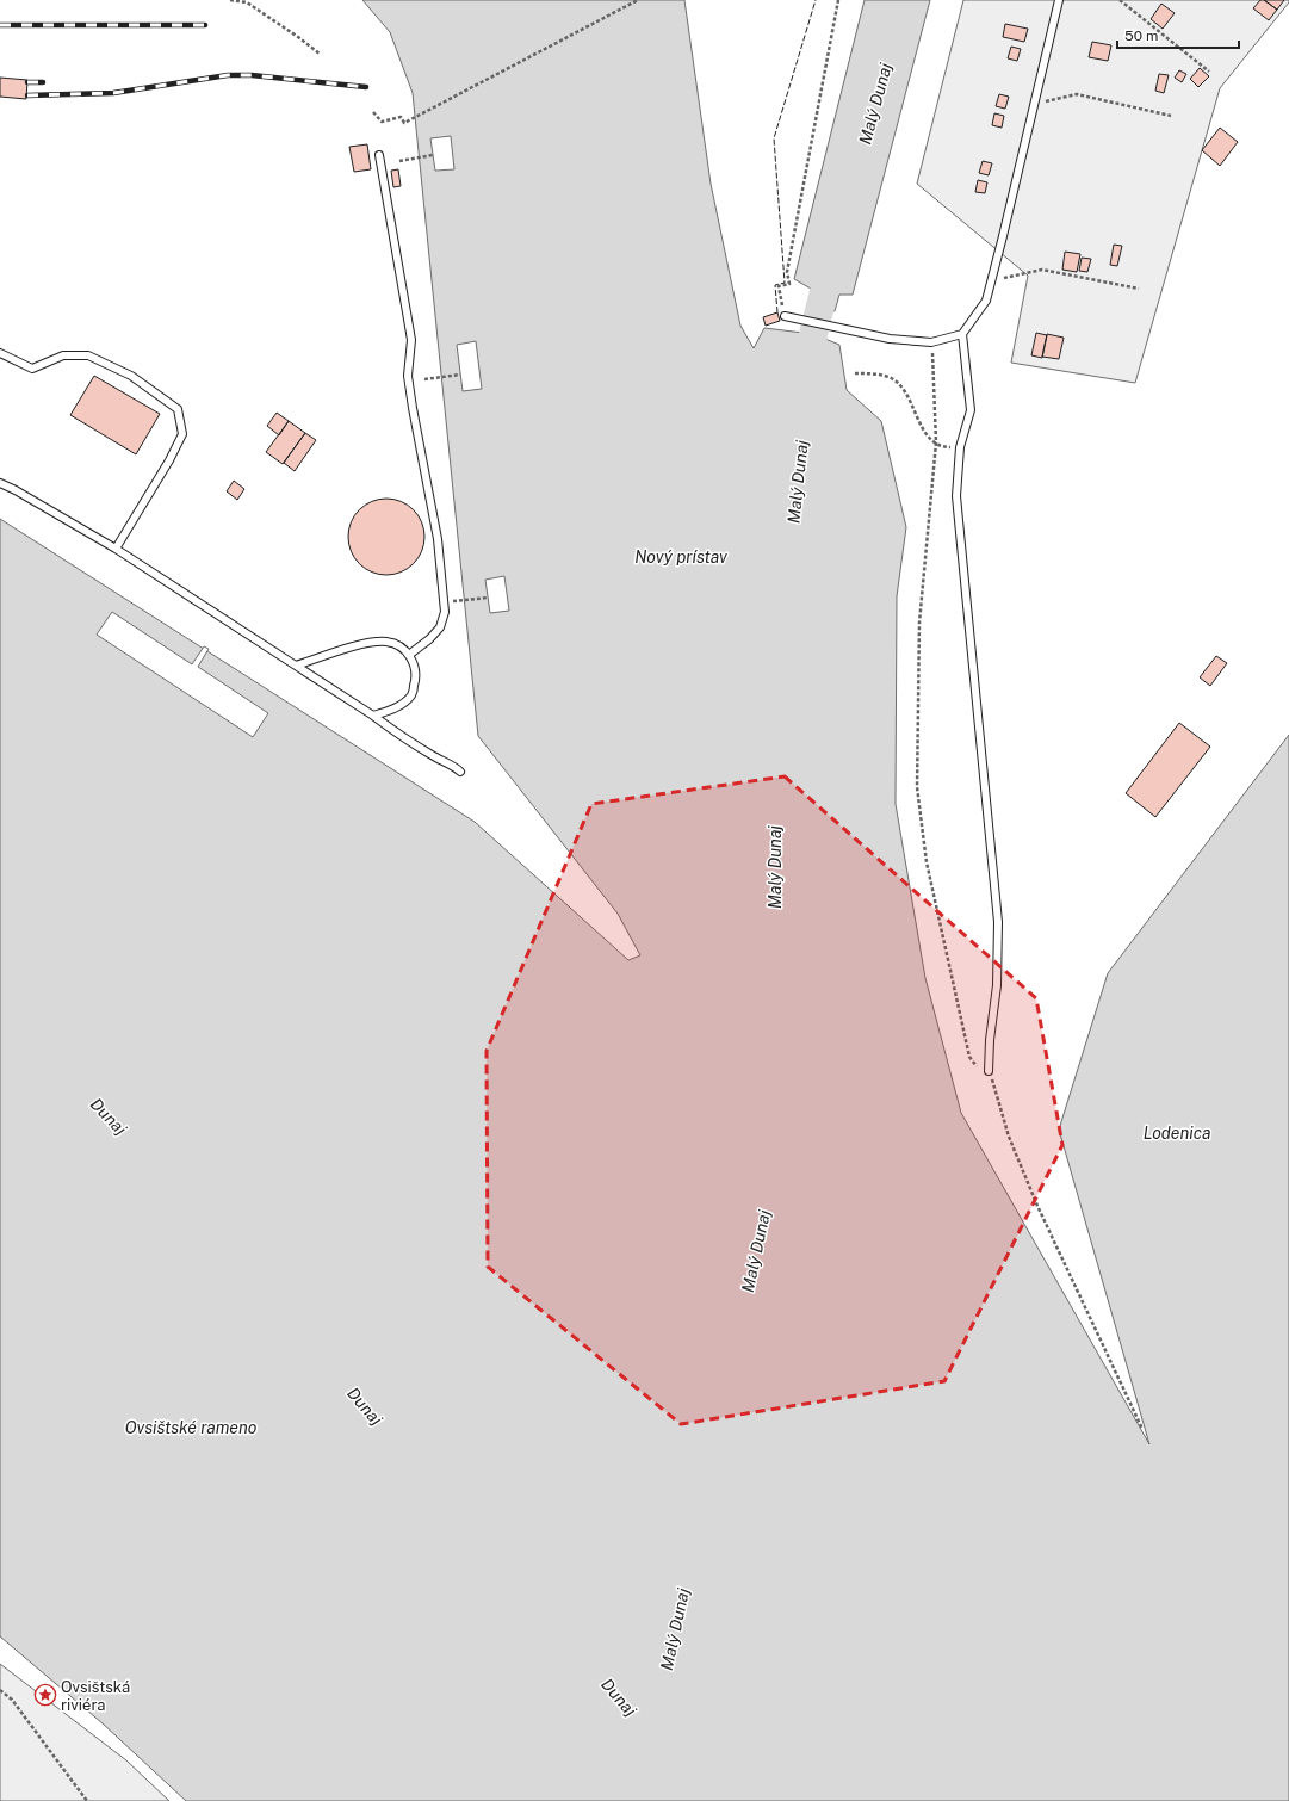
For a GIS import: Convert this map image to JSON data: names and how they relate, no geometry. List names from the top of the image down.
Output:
{
  "water": [
    "Malý Dunaj",
    "Nový prístav",
    "Dunaj",
    "Lodenica",
    "Ovsištské rameno"
  ],
  "places": {
    "place": ["Ovsištská riviéra"]
  },
  "scale_bar": "50 m"
}
